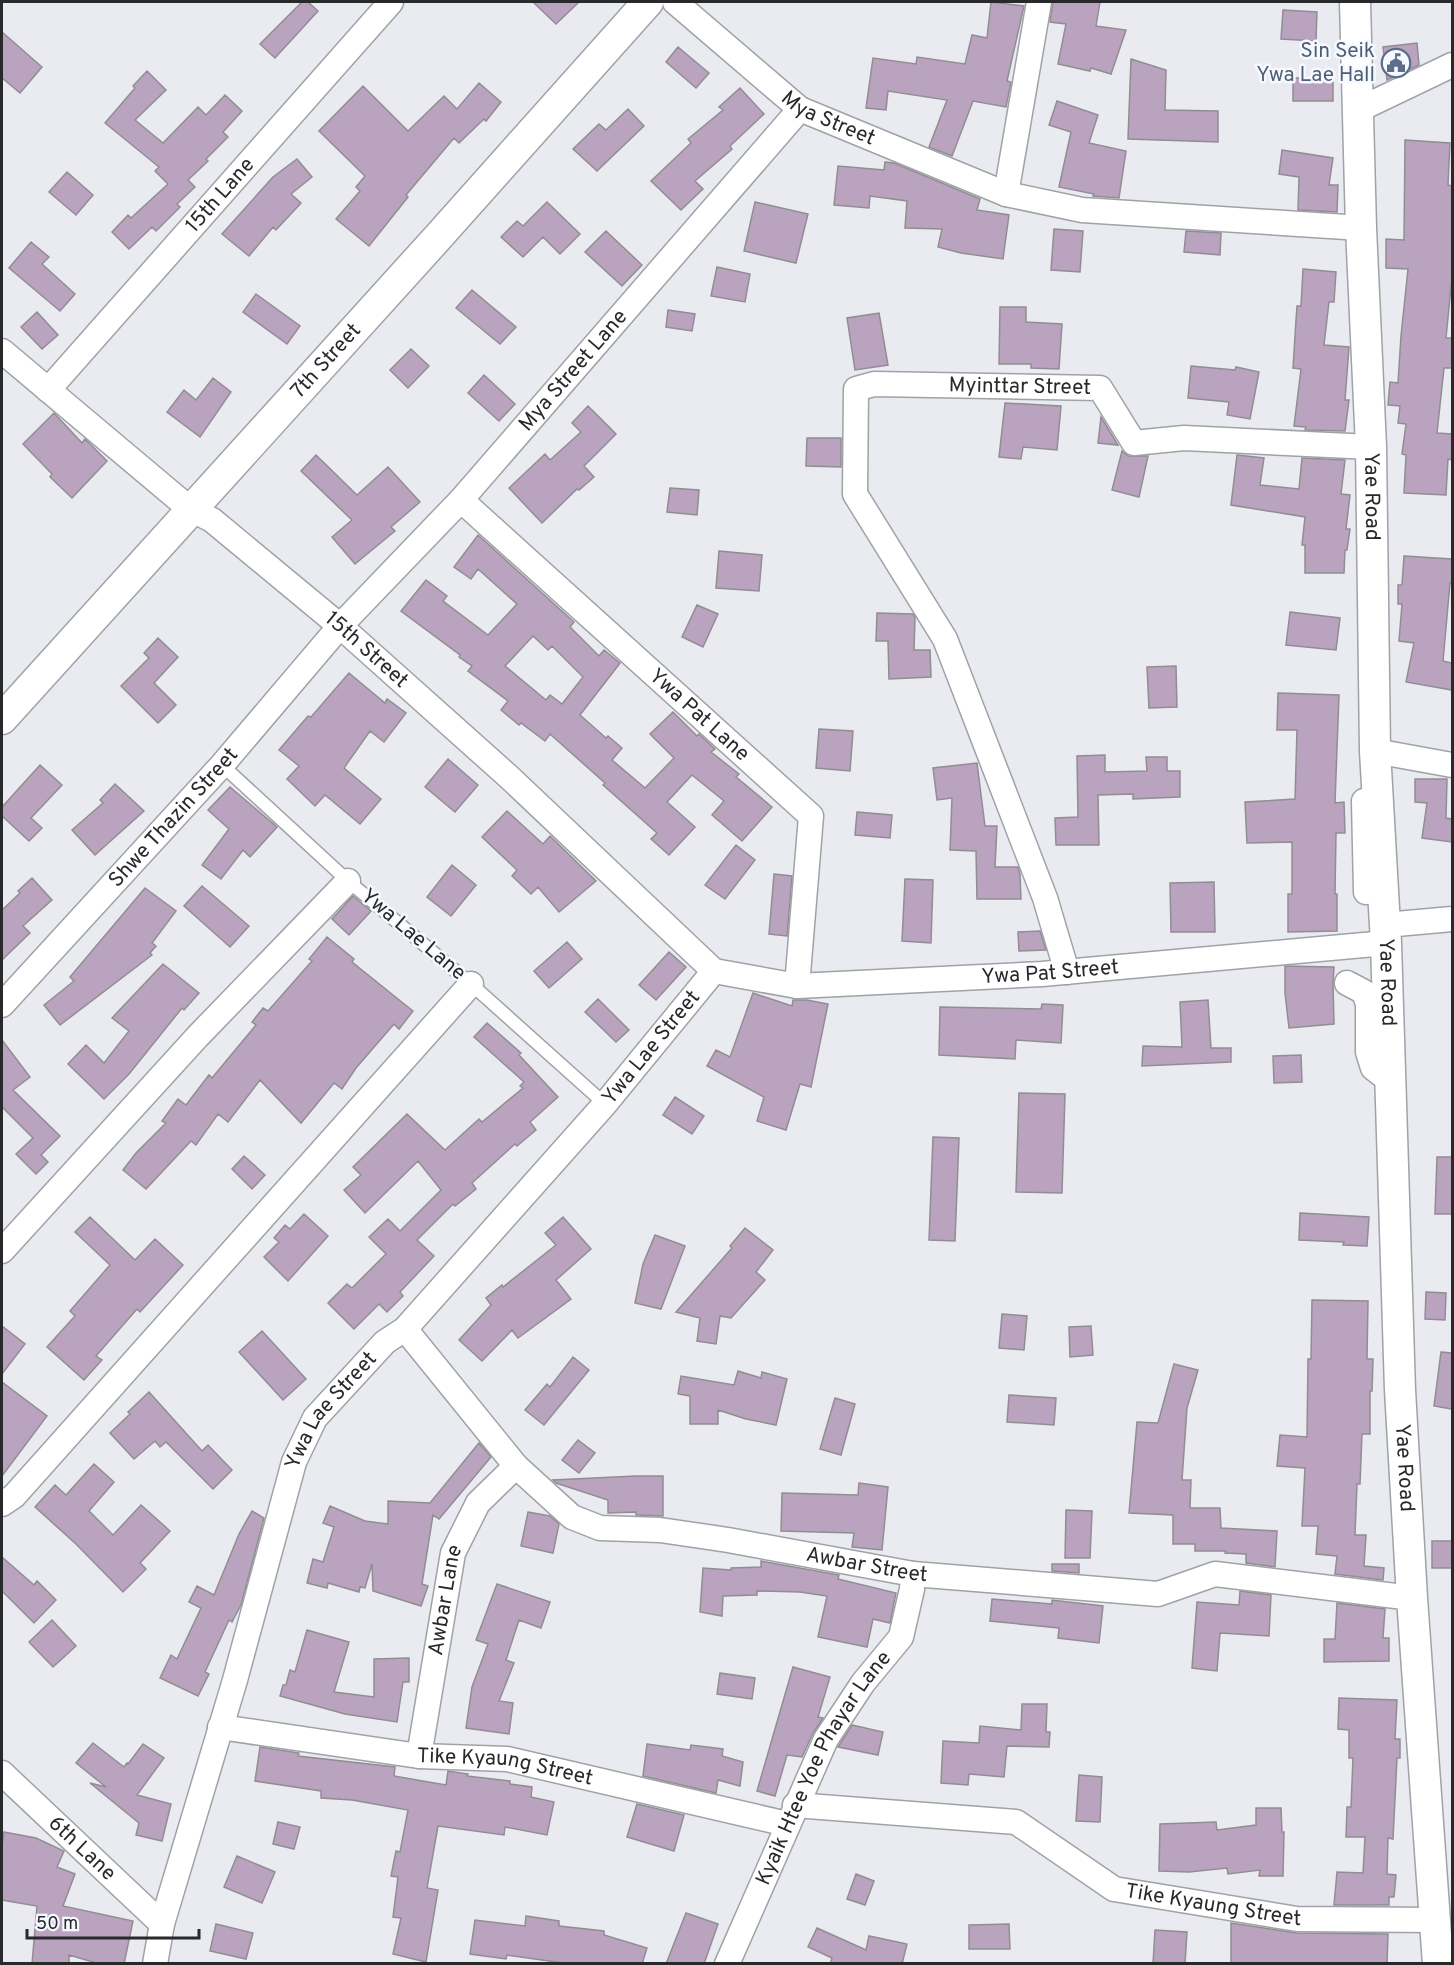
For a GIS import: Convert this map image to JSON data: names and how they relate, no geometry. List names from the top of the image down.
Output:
{
  "streets": {
    "street": [
      "Mya Street",
      "15th Lane",
      "7th Street",
      "Mya Street Lane",
      "Myinttar Street",
      "Yae Road",
      "15th Street",
      "Ywa Pat Lane",
      "Shwe Thazin Street",
      "Ywa Pat Street",
      "Ywa Lae Street",
      "Awbar Street",
      "Awbar Lane",
      "Tike Kyaung Street",
      "Kyaik Htee Yoe Phayar Lane",
      "6th Lane"
    ],
    "lane": ["Ywa Lae Lane"]
  },
  "crossings": [
    ["Mya Street", "Mya Street Lane"],
    ["Mya Street", "Yae Road"],
    ["15th Lane", "15th Street"],
    ["7th Street", "15th Street"],
    ["Mya Street Lane", "15th Street"],
    ["Mya Street Lane", "Ywa Pat Lane"],
    ["Mya Street Lane", "Shwe Thazin Street"],
    ["Myinttar Street", "Yae Road"],
    ["Myinttar Street", "Ywa Pat Street"],
    ["Yae Road", "Ywa Pat Street"],
    ["Yae Road", "Awbar Street"],
    ["Yae Road", "Tike Kyaung Street"],
    ["15th Street", "Shwe Thazin Street"],
    ["15th Street", "Ywa Pat Street"],
    ["15th Street", "Ywa Lae Street"],
    ["Ywa Pat Lane", "Ywa Pat Street"],
    ["Shwe Thazin Street", "Ywa Lae Lane"],
    ["Ywa Lae Lane", "Ywa Lae Street"],
    ["Ywa Pat Street", "Ywa Lae Street"],
    ["Ywa Lae Street", "Awbar Street"],
    ["Ywa Lae Street", "Tike Kyaung Street"],
    ["Ywa Lae Street", "6th Lane"],
    ["Awbar Street", "Awbar Lane"],
    ["Awbar Street", "Kyaik Htee Yoe Phayar Lane"],
    ["Awbar Lane", "Tike Kyaung Street"],
    ["Tike Kyaung Street", "Kyaik Htee Yoe Phayar Lane"]
  ],
  "places": {
    "public building": ["Sin Seik Ywa Lae Hall"]
  },
  "scale_bar": "50 m"
}
